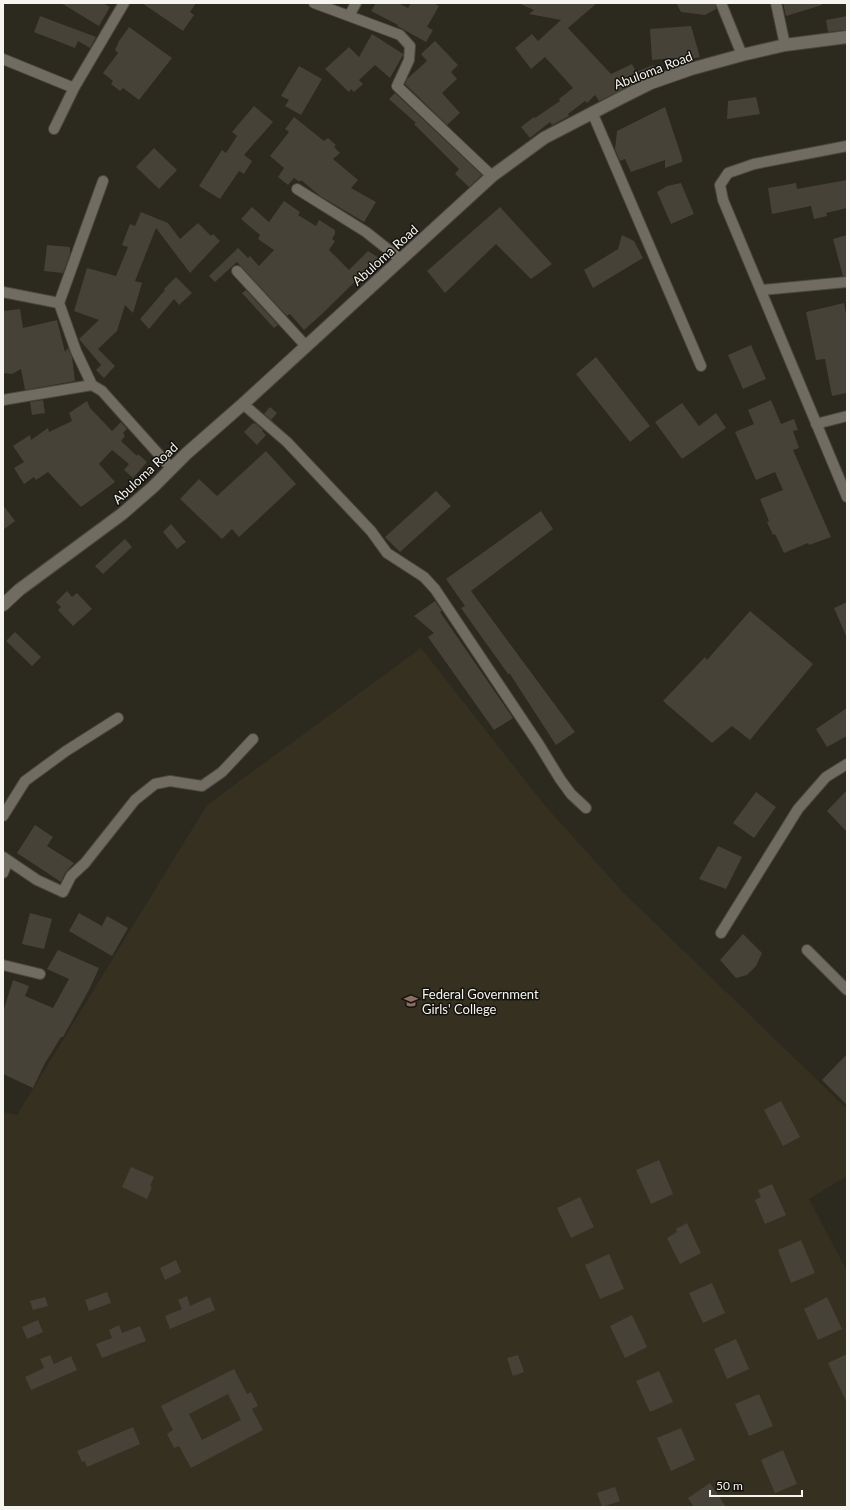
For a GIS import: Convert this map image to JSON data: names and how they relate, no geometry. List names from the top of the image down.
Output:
{
  "streets": {
    "street": ["Abuloma Road"]
  },
  "places": {
    "school or university": ["Federal Government Girls' College"]
  },
  "scale_bar": "50 m"
}
